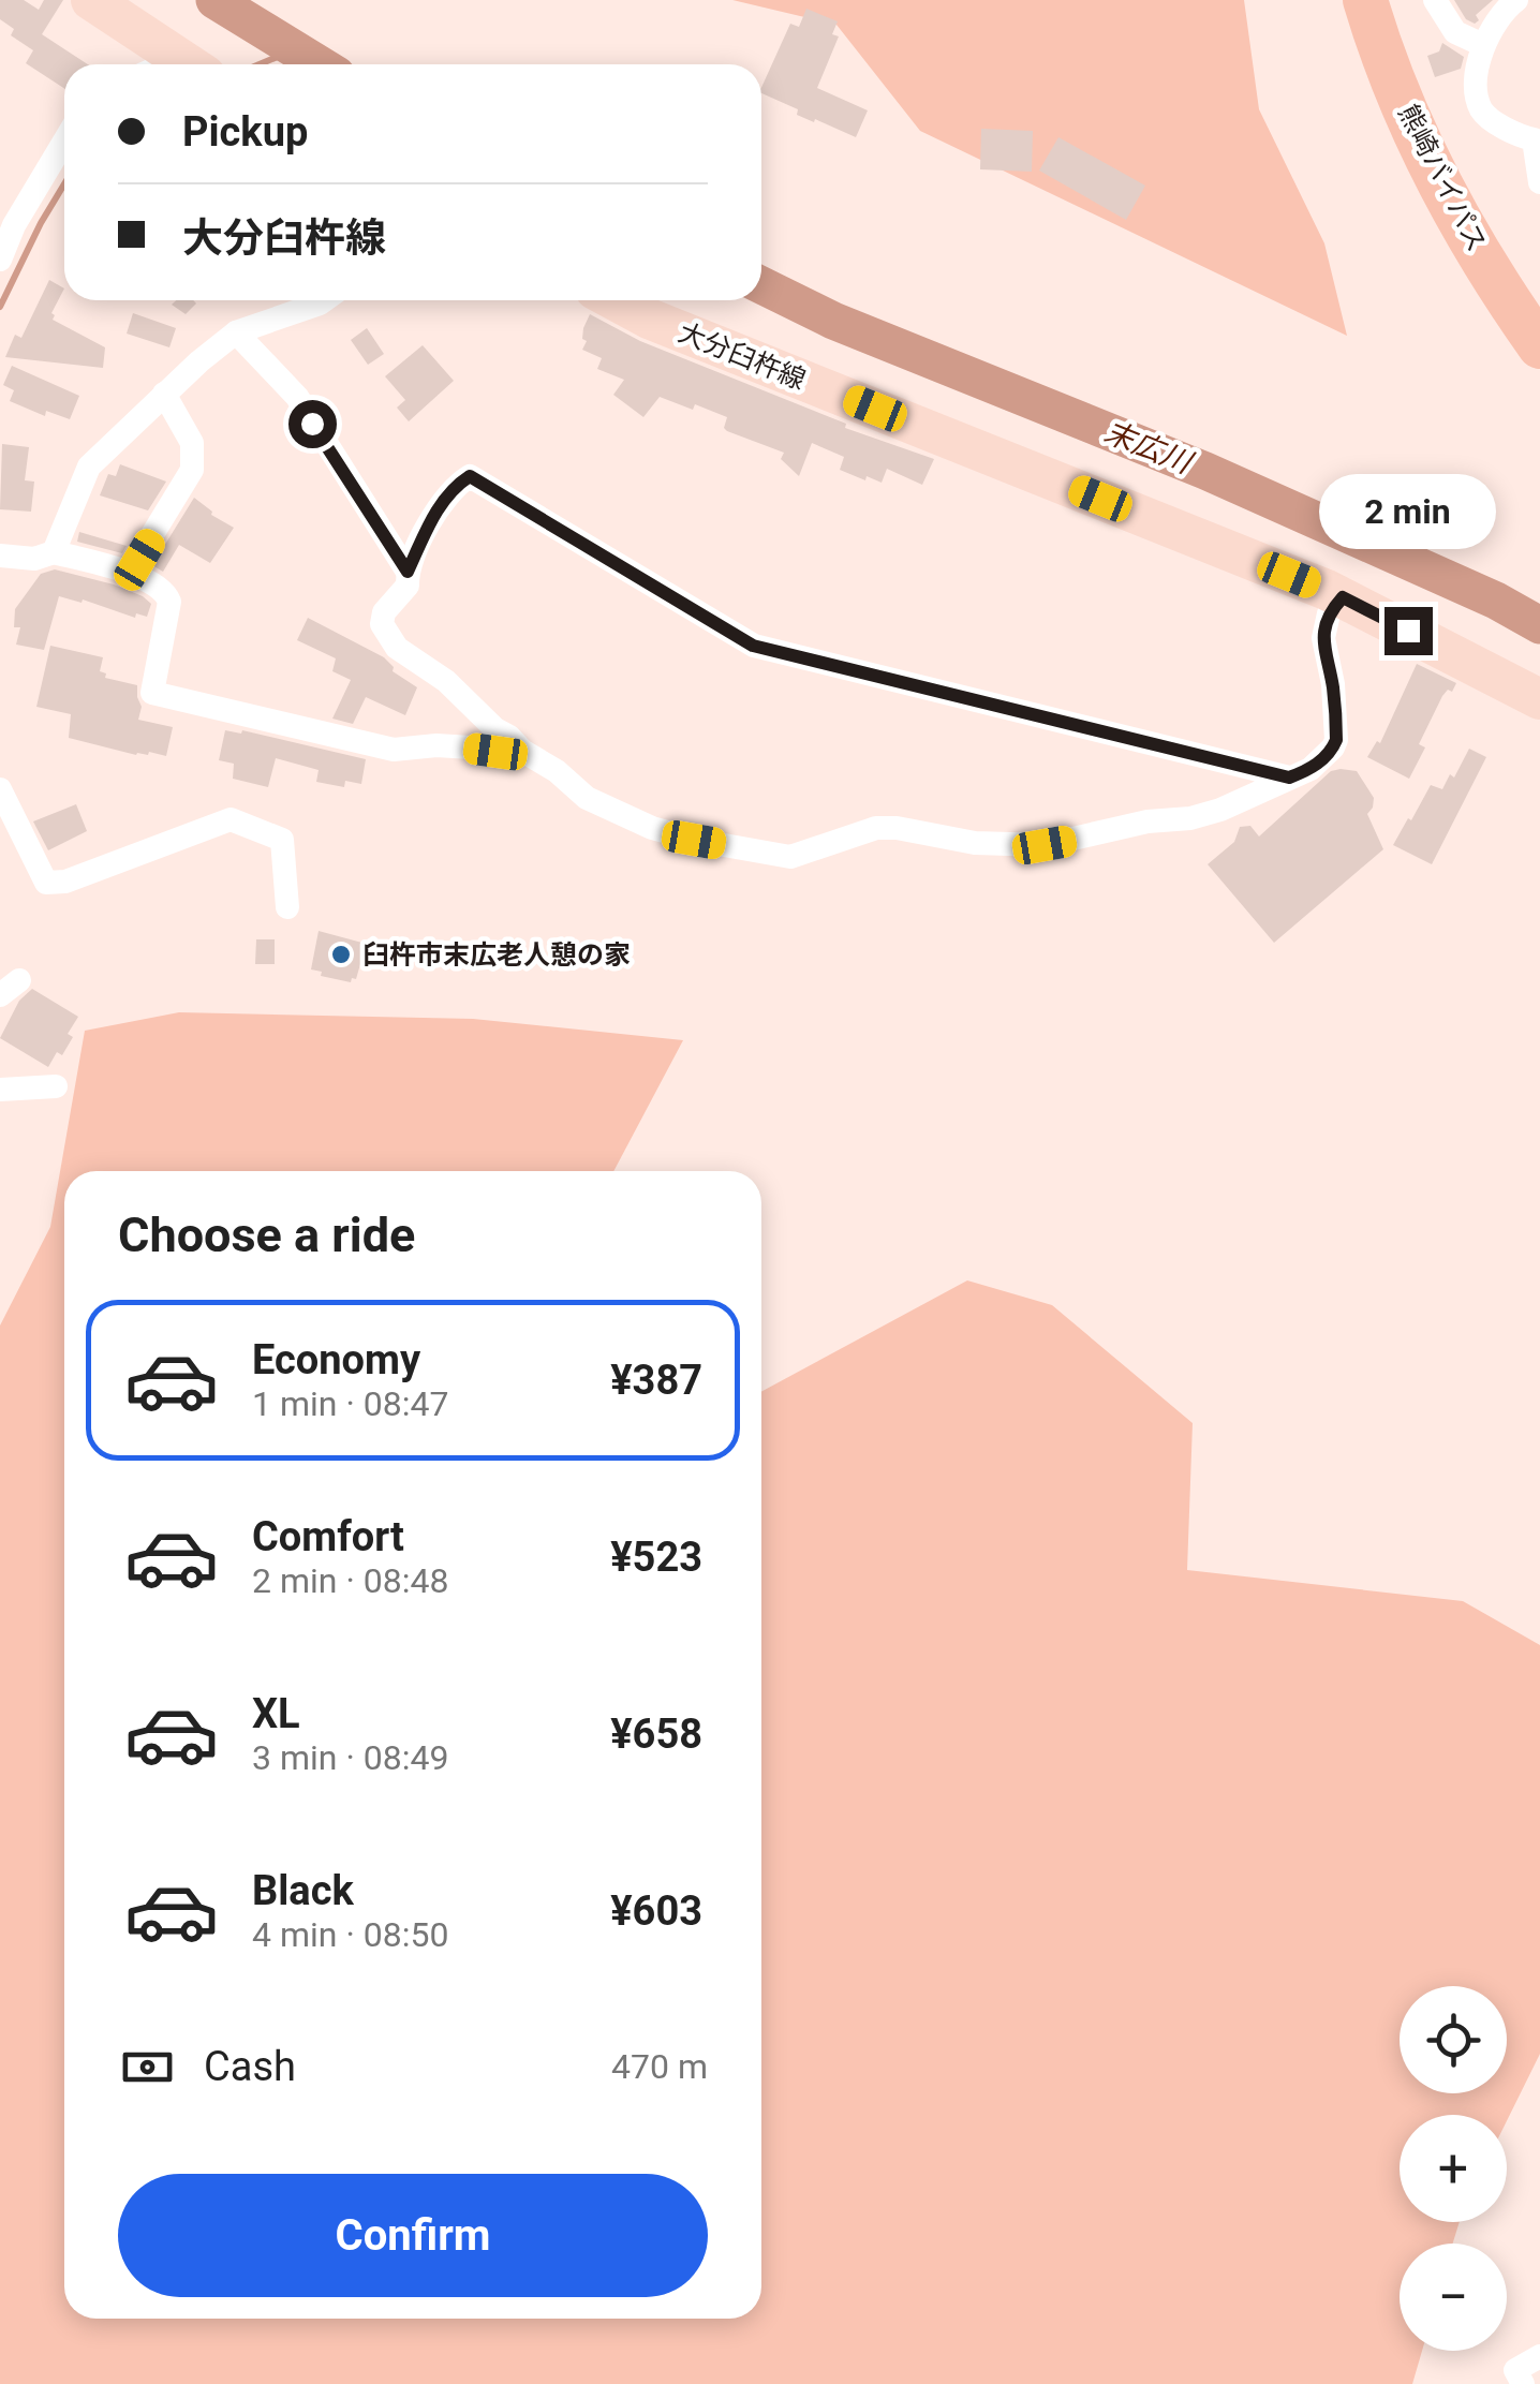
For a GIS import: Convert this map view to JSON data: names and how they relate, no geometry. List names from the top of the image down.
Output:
{
  "streets": {
    "highway": ["熊崎バイパス"],
    "main road": ["大分臼杵線"]
  },
  "water": ["末広川"],
  "places": ["臼杵市末広老人憩の家"],
  "page": {
    "banner": ["Pickup", "大分臼杵線"],
    "bubble": "2 min",
    "heading": "Choose a ride",
    "list": [
      {
        "name": "Economy",
        "note": "1 min · 08:47",
        "value": "¥387"
      },
      {
        "name": "Comfort",
        "note": "2 min · 08:48",
        "value": "¥523"
      },
      {
        "name": "XL",
        "note": "3 min · 08:49",
        "value": "¥658"
      },
      {
        "name": "Black",
        "note": "4 min · 08:50",
        "value": "¥603"
      }
    ],
    "map_buttons": ["+", "−"],
    "pay": ["Cash", "470 m"],
    "buttons": "Confirm"
  }
}
